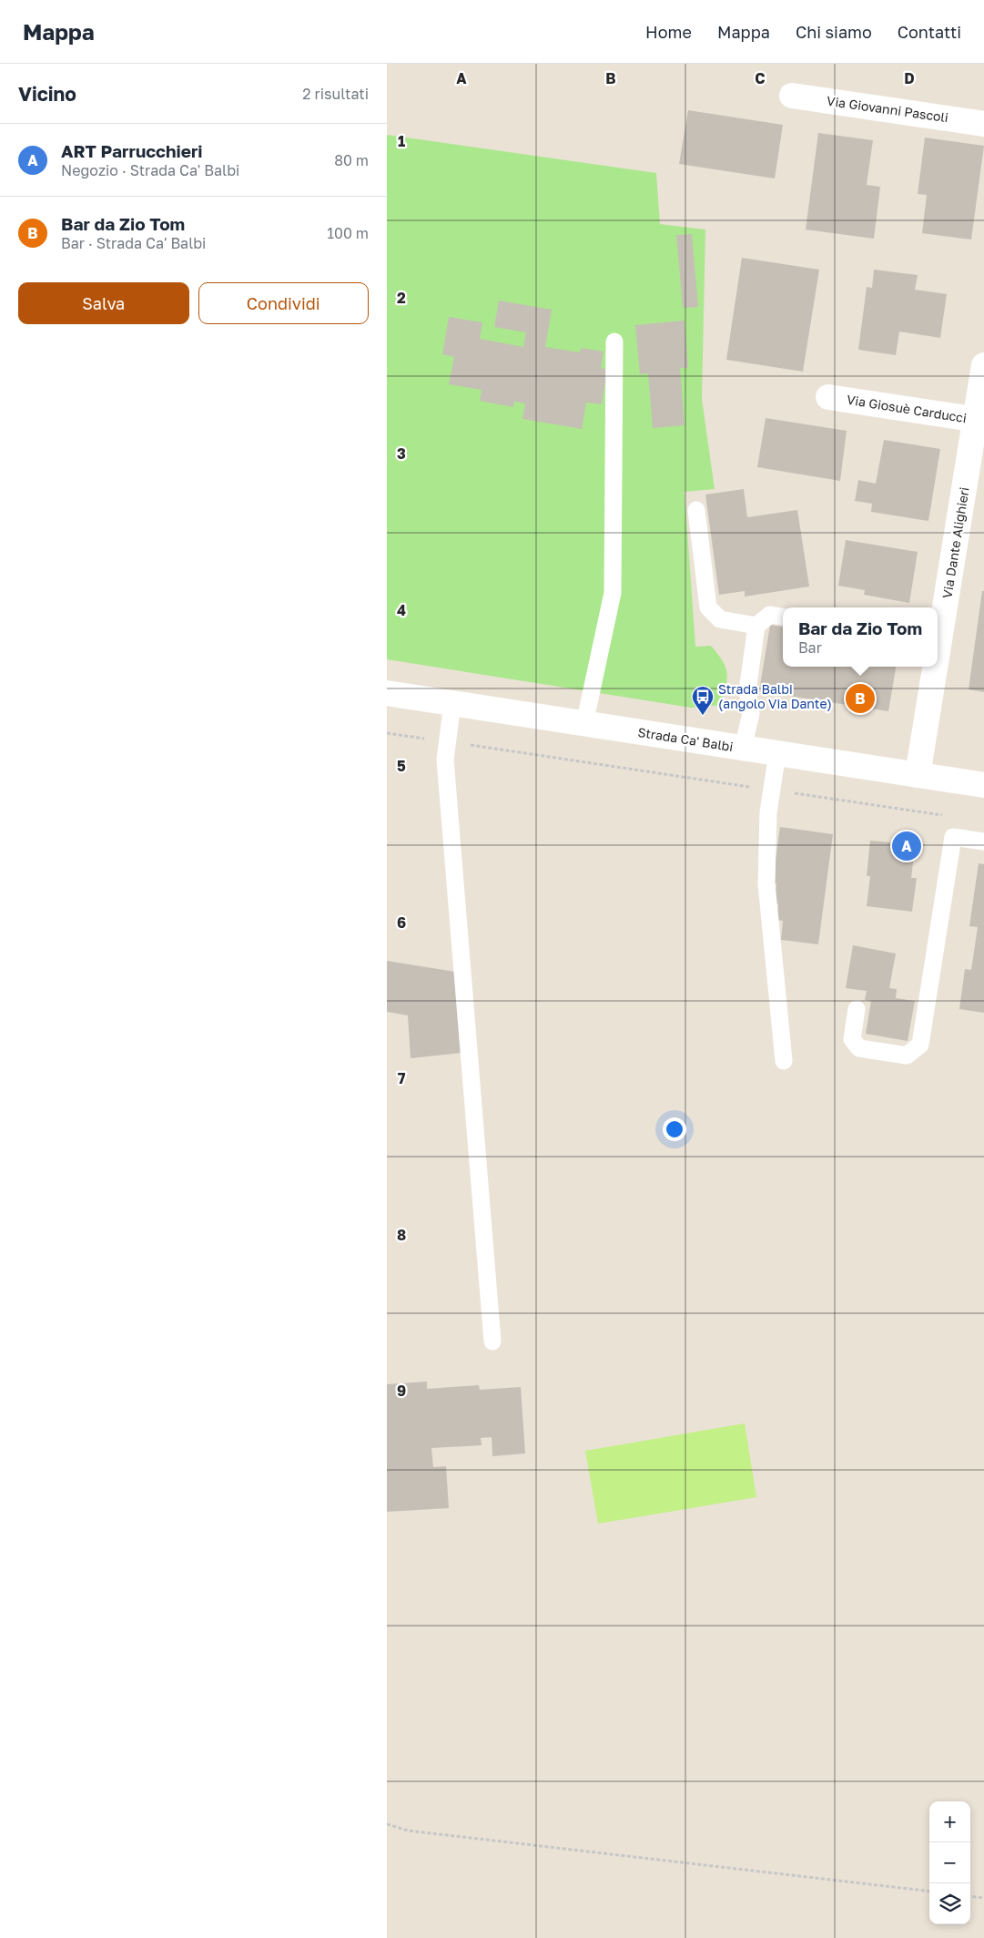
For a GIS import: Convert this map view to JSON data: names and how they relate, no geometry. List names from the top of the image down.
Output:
{
  "streets": {
    "street": [
      "Via Giovanni Pascoli",
      "Via Giosuè Carducci",
      "Via Dante Alighieri",
      "Strada Ca' Balbi"
    ]
  },
  "crossings": [
    ["Via Giosuè Carducci", "Via Dante Alighieri"],
    ["Via Dante Alighieri", "Strada Ca' Balbi"]
  ],
  "places": {
    "bus stop": ["Strada Balbi (angolo Via Dante)"]
  },
  "page": {
    "header": "Mappa",
    "nav": [
      "Home",
      "Mappa",
      "Chi siamo",
      "Contatti"
    ],
    "heading": ["Vicino", "2 risultati"],
    "list": [
      {
        "mark": "A",
        "name": "ART Parrucchieri",
        "note": "Negozio · Strada Ca' Balbi",
        "value": "80 m"
      },
      {
        "mark": "B",
        "name": "Bar da Zio Tom",
        "note": "Bar · Strada Ca' Balbi",
        "value": "100 m"
      }
    ],
    "buttons": ["Salva", "Condividi"],
    "popup": ["Bar da Zio Tom", "Bar"],
    "pins": ["B", "A"],
    "map_buttons": ["+", "−"]
  },
  "grid": {
    "columns": [
      "A",
      "B",
      "C",
      "D"
    ],
    "rows": [
      "1",
      "2",
      "3",
      "4",
      "5",
      "6",
      "7",
      "8",
      "9"
    ]
  }
}
